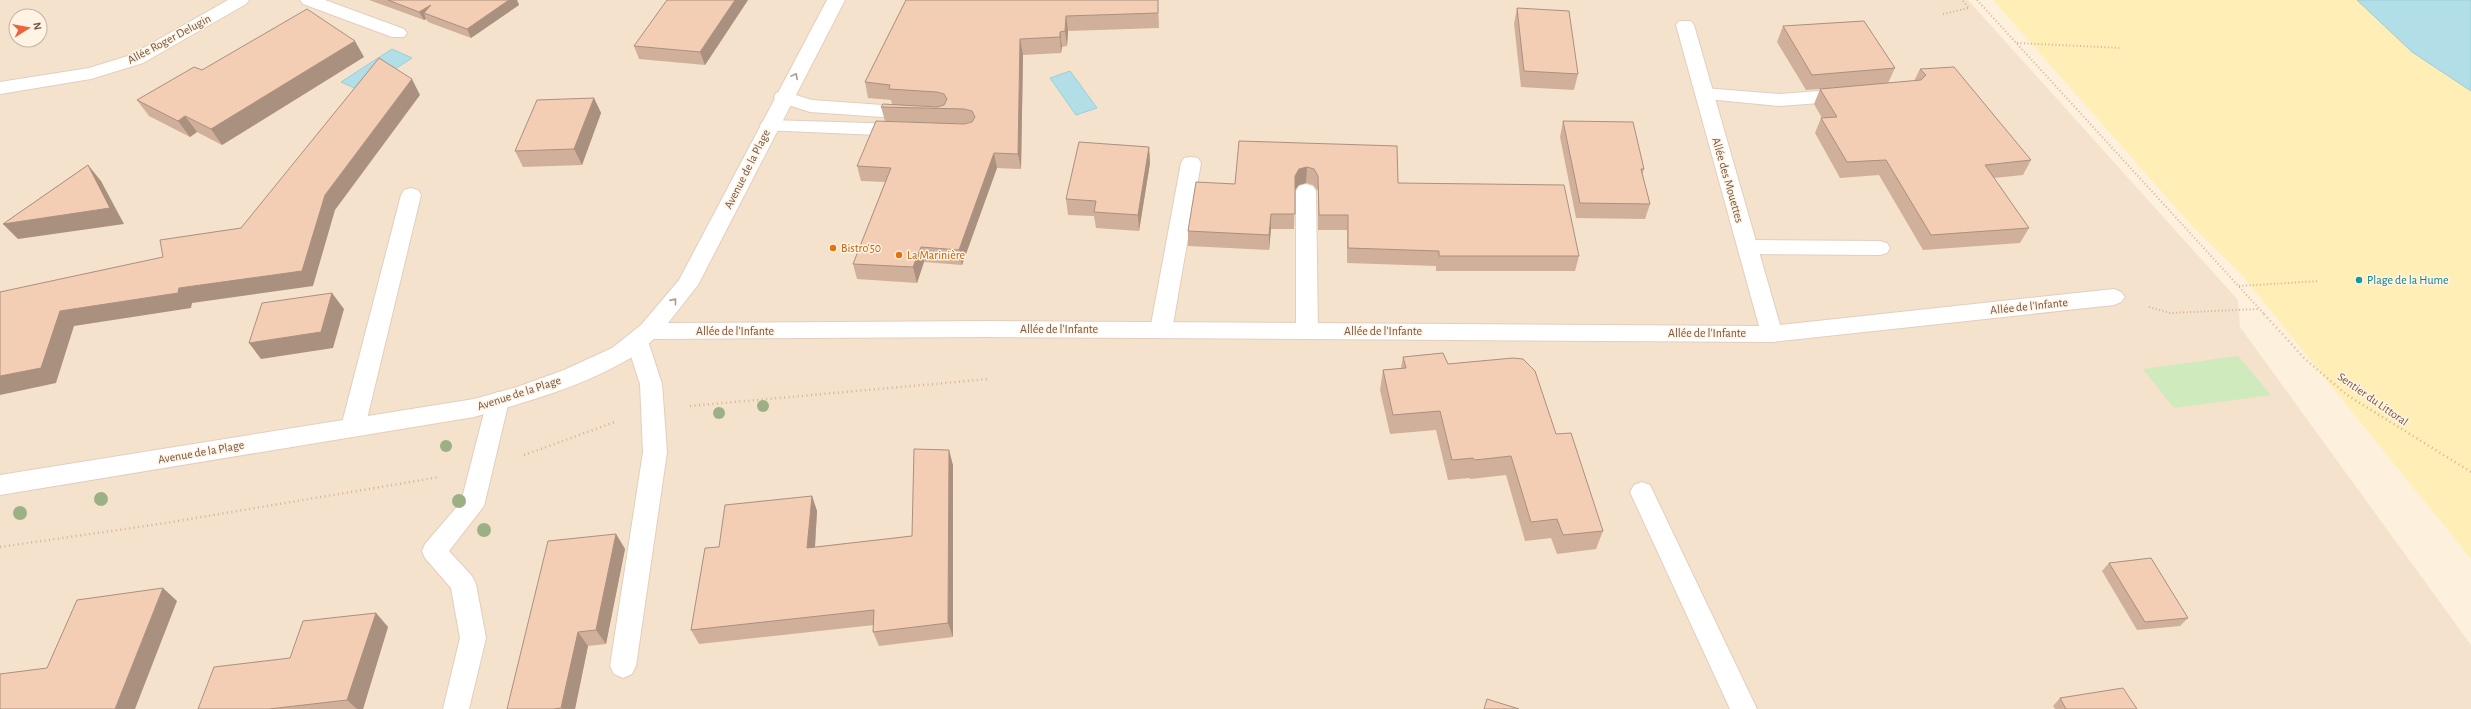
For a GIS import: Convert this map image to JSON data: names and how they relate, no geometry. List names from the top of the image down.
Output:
{
  "streets": {
    "street": [
      "Allée Roger Delugin",
      "Avenue de la Plage",
      "Allée des Mouettes",
      "Allée de l'Infante"
    ],
    "path": ["Sentier du Littoral"]
  },
  "crossings": [
    ["Avenue de la Plage", "Allée de l'Infante"],
    ["Allée des Mouettes", "Allée de l'Infante"]
  ],
  "places": ["Bistro'50", "La Marinière", "Plage de la Hume"],
  "north": "right"
}
